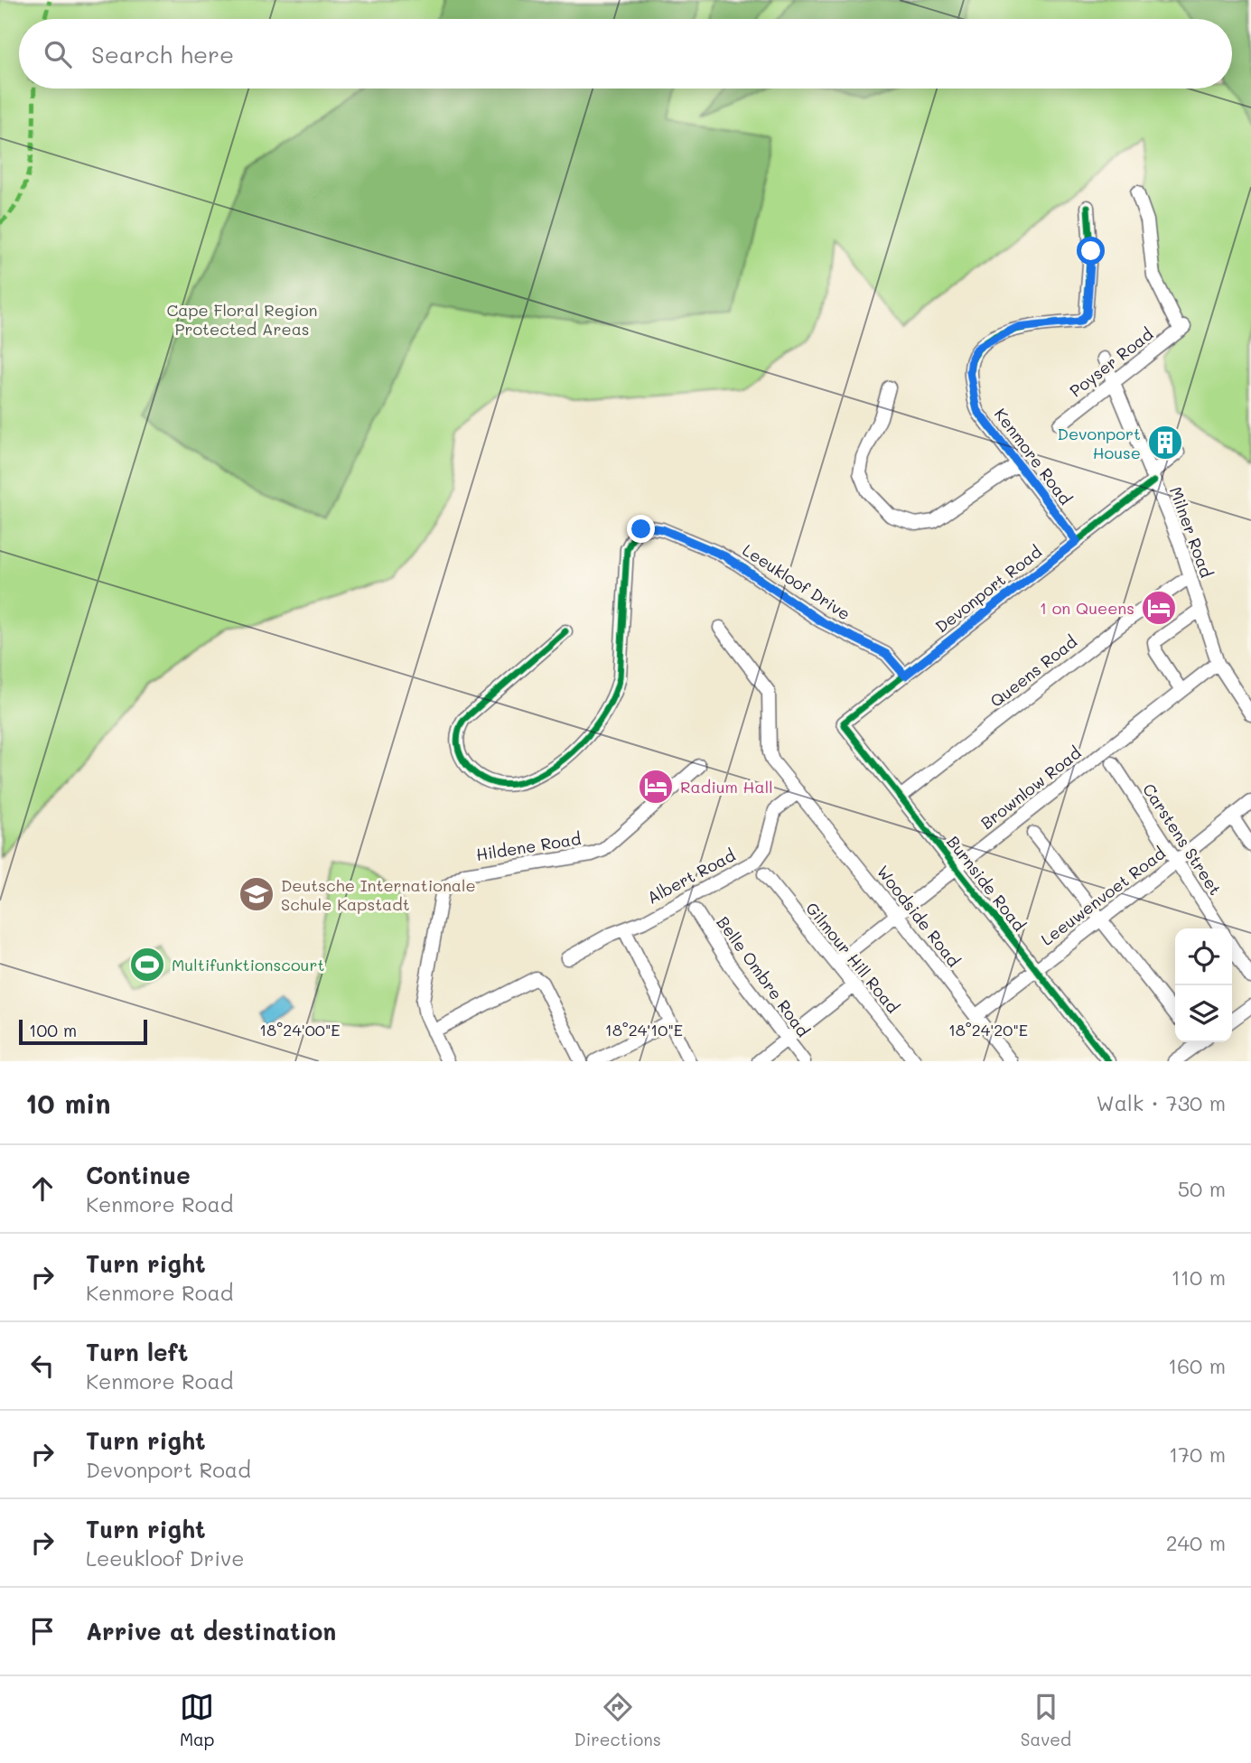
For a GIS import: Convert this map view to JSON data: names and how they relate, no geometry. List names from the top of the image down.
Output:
{
  "streets": {
    "street": [
      "Poyser Road",
      "Kenmore Road",
      "Milner Road",
      "Leeukloof Drive",
      "Devonport Road",
      "Queens Road",
      "Brownlow Road",
      "Carstens Street",
      "Hildene Road",
      "Albert Road",
      "Burnside Road",
      "Leeuwenvoet Road",
      "Woodside Road",
      "Gilmour Hill Road",
      "Belle Ombre Road"
    ]
  },
  "crossings": [
    ["Poyser Road", "Milner Road"],
    ["Kenmore Road", "Devonport Road"],
    ["Milner Road", "Devonport Road"],
    ["Milner Road", "Queens Road"],
    ["Milner Road", "Brownlow Road"],
    ["Leeukloof Drive", "Devonport Road"],
    ["Devonport Road", "Burnside Road"],
    ["Queens Road", "Burnside Road"],
    ["Brownlow Road", "Burnside Road"],
    ["Brownlow Road", "Woodside Road"],
    ["Brownlow Road", "Gilmour Hill Road"],
    ["Carstens Street", "Leeuwenvoet Road"],
    ["Albert Road", "Woodside Road"],
    ["Burnside Road", "Leeuwenvoet Road"],
    ["Leeuwenvoet Road", "Woodside Road"]
  ],
  "parks": ["Cape Floral Region Protected Areas"],
  "places": {
    "building": ["Devonport House"],
    "hotel": ["1 on Queens", "Radium Hall"],
    "school or university": ["Deutsche Internationale Schule Kapstadt"],
    "sports": ["Multifunktionscourt"]
  },
  "scale_bar": "100 m",
  "page": {
    "search": "Search here",
    "scale": "100 m",
    "heading": ["10 min", "Walk · 730 m"],
    "list": [
      ["Continue", "Kenmore Road", "50 m"],
      ["Turn right", "Kenmore Road", "110 m"],
      ["Turn left", "Kenmore Road", "160 m"],
      ["Turn right", "Devonport Road", "170 m"],
      ["Turn right", "Leeukloof Drive", "240 m"],
      "Arrive at destination"
    ],
    "nav": ["Map", "Directions", "Saved"]
  },
  "coordinates": ["18°24'00\"E", "18°24'10\"E", "18°24'20\"E"]
}
